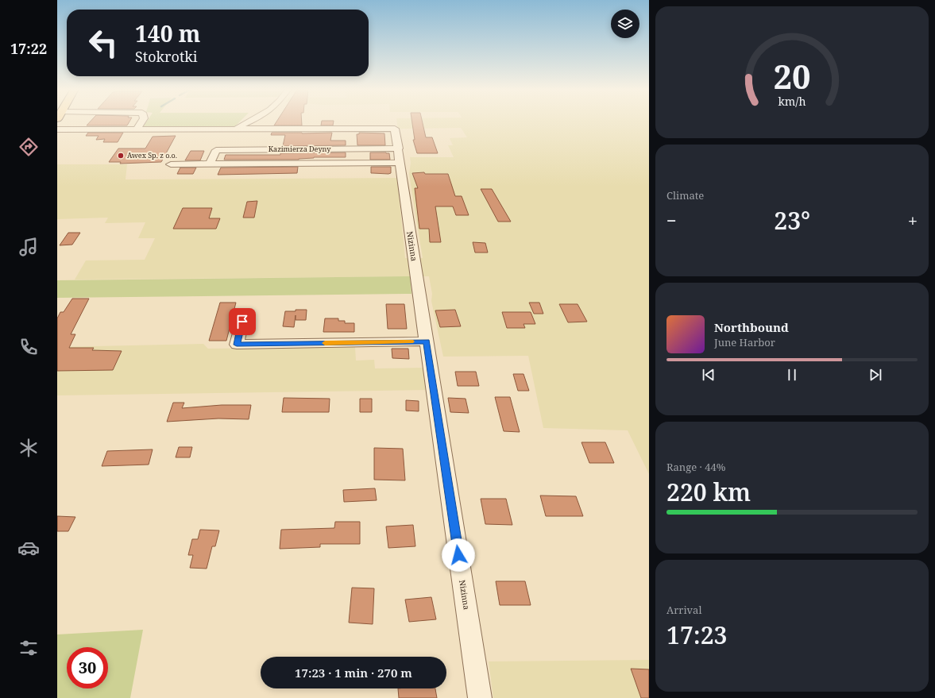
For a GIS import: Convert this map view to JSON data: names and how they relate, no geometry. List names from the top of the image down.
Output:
{
  "streets": {
    "street": ["Kazimierza Deyny", "Nizinna"]
  },
  "crossings": [
    ["Kazimierza Deyny", "Nizinna"]
  ],
  "places": ["Awex Sp. z o.o."],
  "page": {
    "tabs": "17:22",
    "turn": ["140 m", "Stokrotki"],
    "tile": [
      "Climate",
      ["Range · 44%", "220 km"],
      ["Arrival", "17:23"]
    ],
    "heat": ["−", "23°", "+"],
    "song": ["Northbound", "June Harbor"],
    "limit": "30",
    "trip": "17:23 · 1 min · 270 m",
    "gauge": ["20", "km/h"]
  }
}
